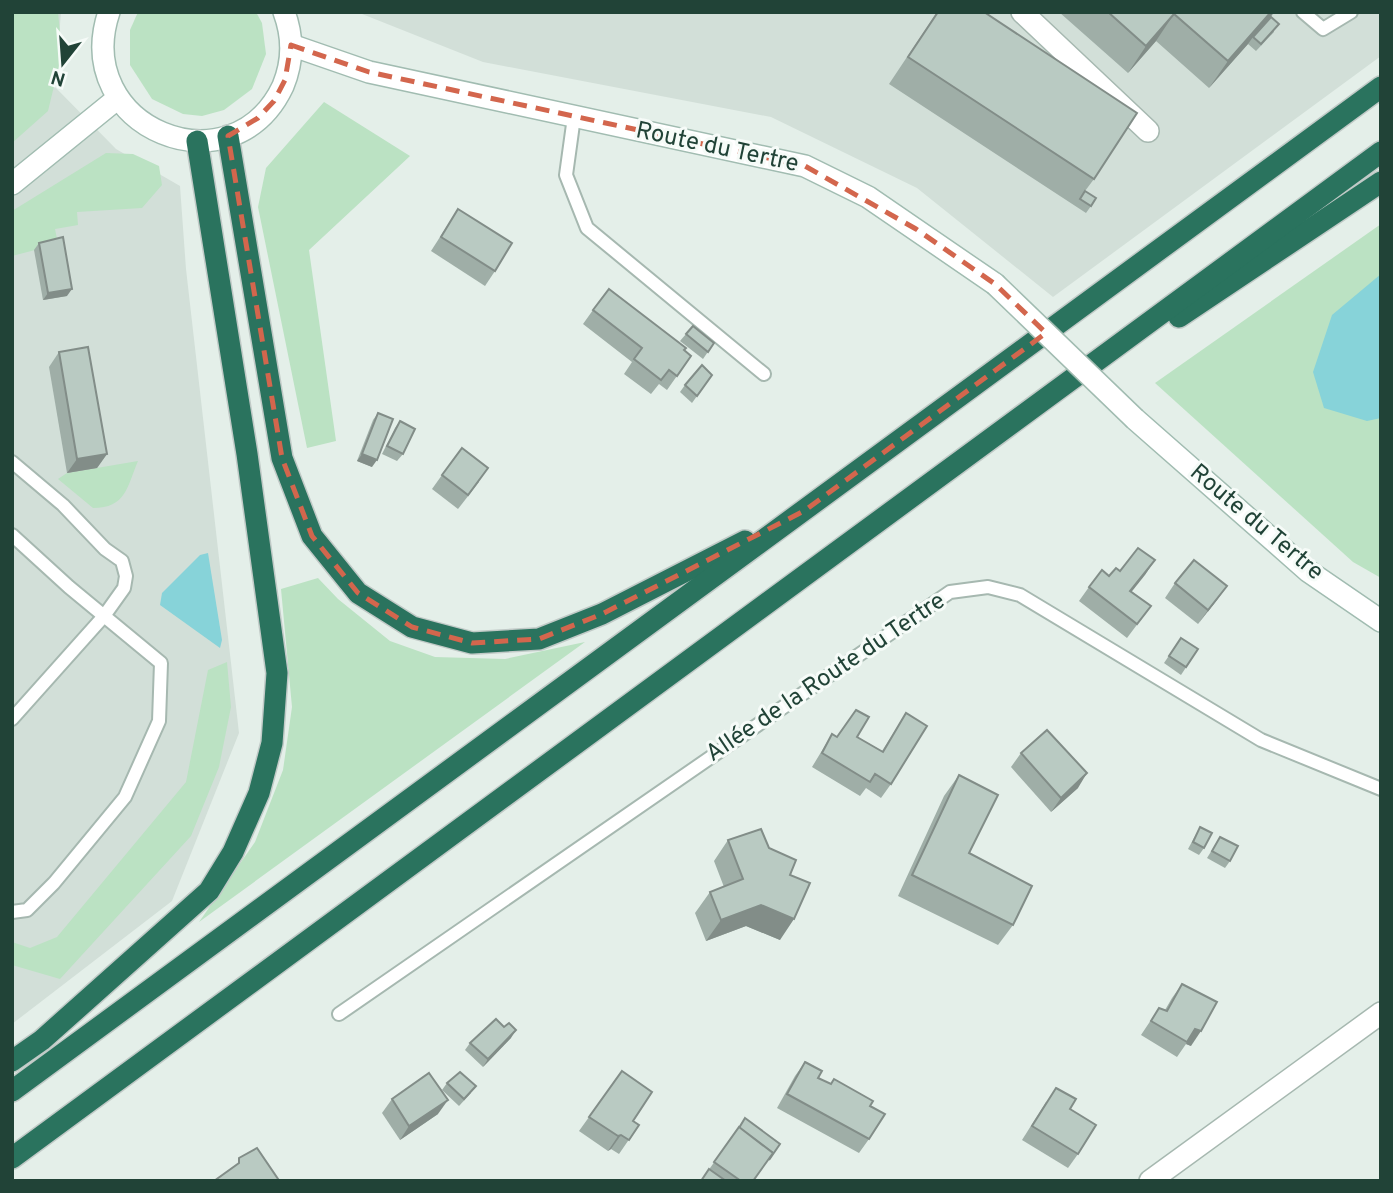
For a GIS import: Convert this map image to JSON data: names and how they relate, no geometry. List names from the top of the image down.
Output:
{
  "streets": {
    "street": ["Route du Tertre"],
    "lane": ["Allée de la Route du Tertre"]
  },
  "north": "bottom"
}
